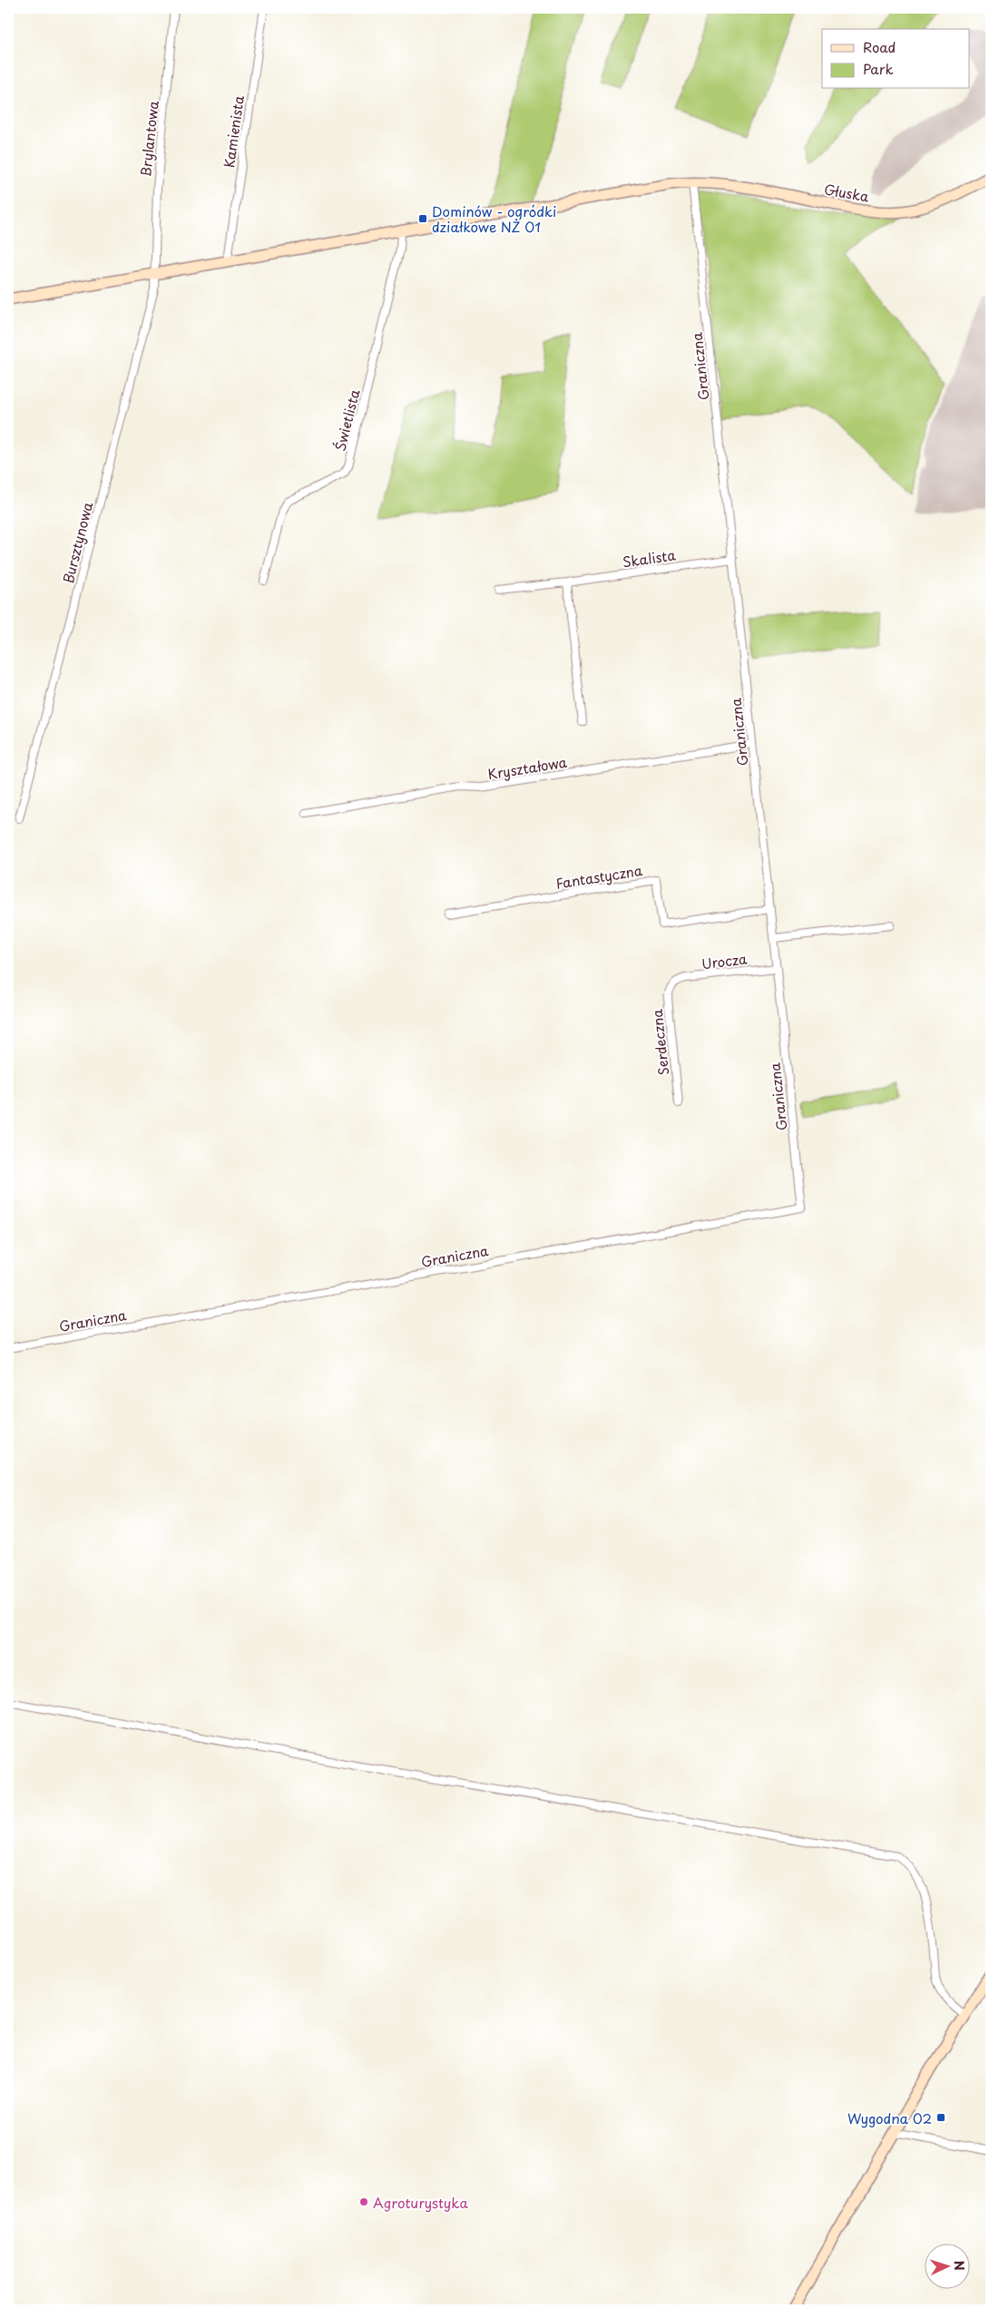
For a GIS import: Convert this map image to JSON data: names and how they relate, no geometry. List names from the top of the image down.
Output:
{
  "streets": {
    "street": [
      "Kamienista",
      "Brylantowa",
      "Głuska",
      "Graniczna",
      "Świetlista",
      "Bursztynowa",
      "Skalista",
      "Kryształowa",
      "Fantastyczna",
      "Urocza",
      "Serdeczna"
    ]
  },
  "crossings": [
    ["Kamienista", "Głuska"],
    ["Brylantowa", "Głuska"],
    ["Brylantowa", "Bursztynowa"],
    ["Głuska", "Graniczna"],
    ["Głuska", "Świetlista"],
    ["Głuska", "Bursztynowa"],
    ["Graniczna", "Skalista"],
    ["Graniczna", "Kryształowa"],
    ["Graniczna", "Fantastyczna"],
    ["Graniczna", "Urocza"],
    ["Urocza", "Serdeczna"]
  ],
  "places": {
    "transit": ["Dominów - ogródki działkowe NŻ 01", "Wygodna 02"],
    "other": ["Agroturystyka"]
  },
  "legend": ["Road", "Park"],
  "north": "right"
}
